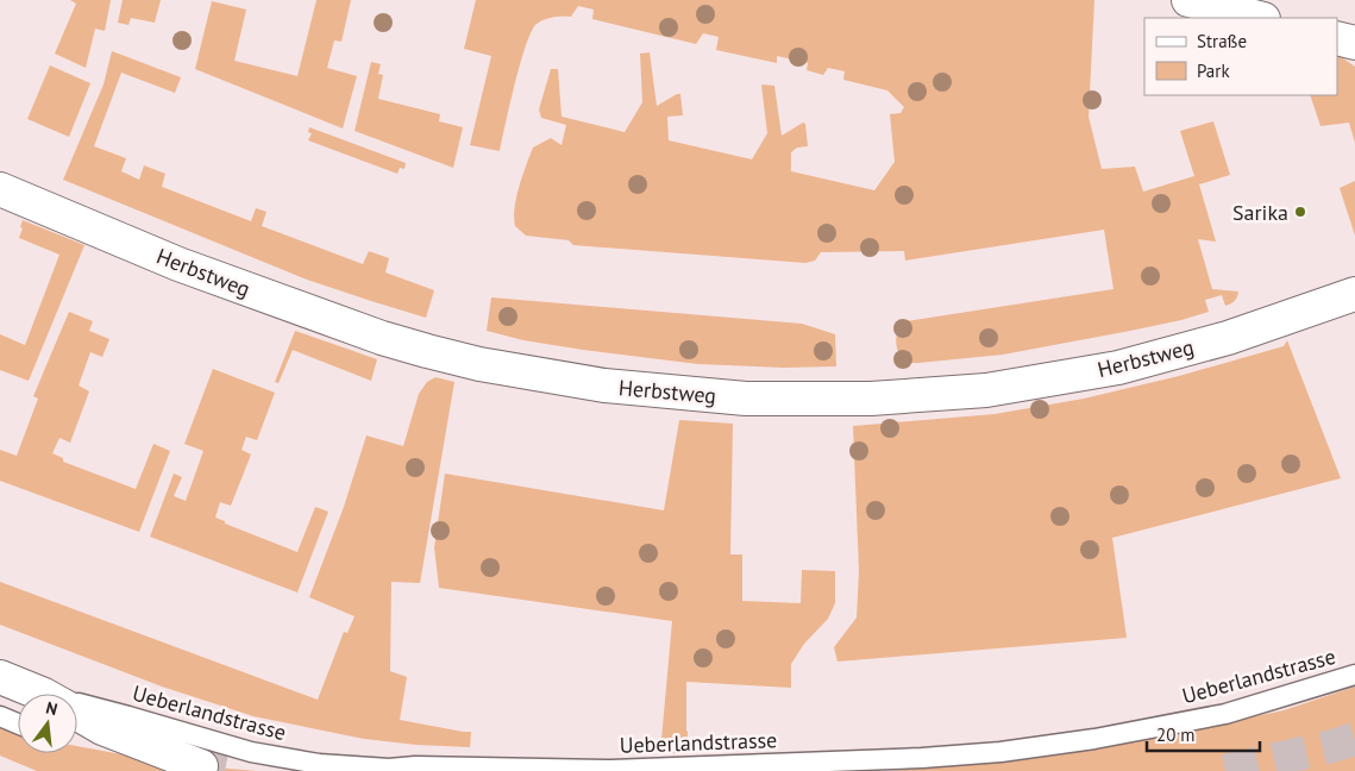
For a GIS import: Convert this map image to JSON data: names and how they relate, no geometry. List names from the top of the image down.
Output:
{
  "streets": {
    "main road": ["Herbstweg"],
    "lane": ["Ueberlandstrasse"]
  },
  "places": ["Sarika"],
  "legend": ["Straße", "Park"],
  "scale_bar": "20 m",
  "north": "top"
}
